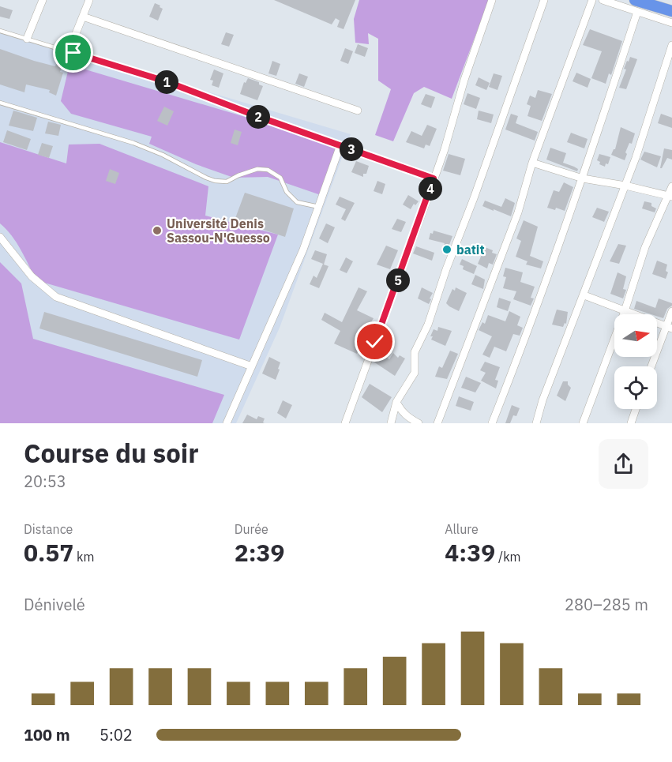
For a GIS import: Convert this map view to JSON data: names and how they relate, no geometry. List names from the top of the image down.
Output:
{
  "places": ["Université Denis Sassou-N'Guesso", "batit"],
  "north": "right",
  "page": {
    "pins": [
      "1",
      "2",
      "3",
      "4",
      "5"
    ],
    "heading": ["Course du soir", "20:53"],
    "stats": [
      ["Distance", "0.57 km"],
      ["Durée", "2:39"],
      ["Allure", "4:39 /km"]
    ],
    "chart": ["Dénivelé", "280–285 m"],
    "list": [
      {
        "name": "100 m",
        "note": "5:02"
      }
    ]
  }
}
